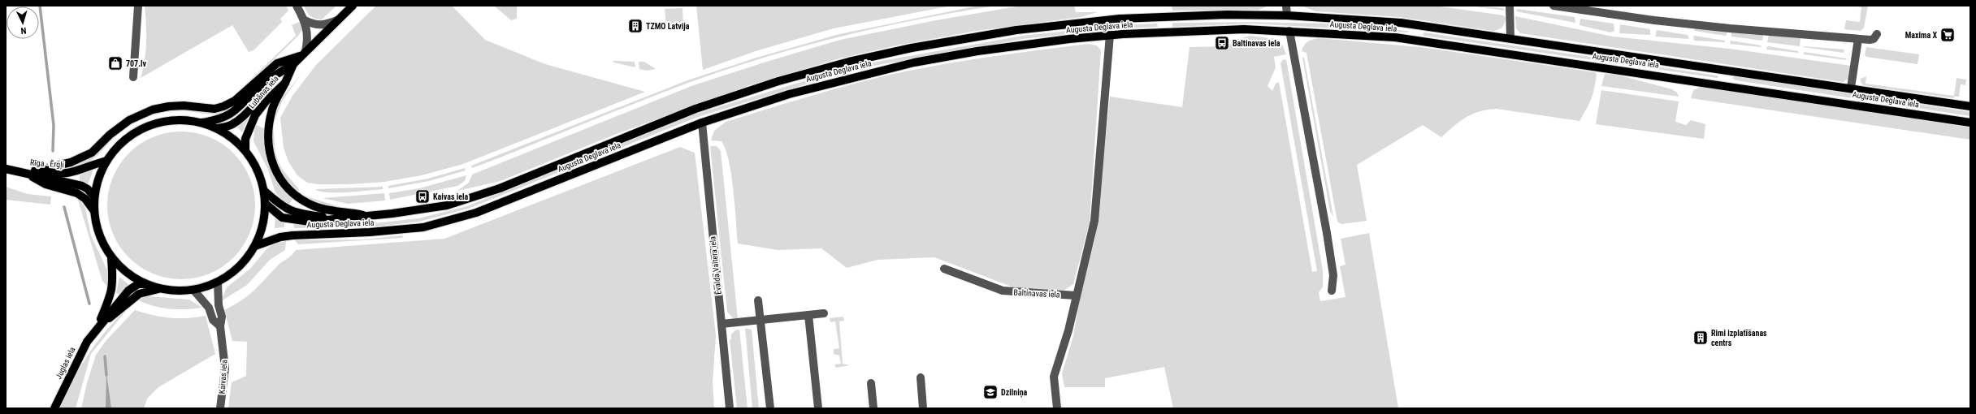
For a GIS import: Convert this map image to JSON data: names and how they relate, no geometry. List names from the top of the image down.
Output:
{
  "streets": {
    "main road": [
      "Augusta Deglava iela",
      "Lubānas iela",
      "Rīga - Ērgļi",
      "Juglas iela"
    ],
    "street": ["Ēvalda Valtera iela", "Baltinavas iela", "Kaivas iela"]
  },
  "crossings": [
    ["Augusta Deglava iela", "Ēvalda Valtera iela"]
  ],
  "places": {
    "building": ["TZMO Latvija", "Rimi izplatīšanas centrs"],
    "supermarket": ["Maxima X"],
    "bus stop": ["Baltinavas iela", "Kaivas iela"],
    "shop": ["707.lv"],
    "school or university": ["Dzilniņa"]
  },
  "north": "bottom"
}
